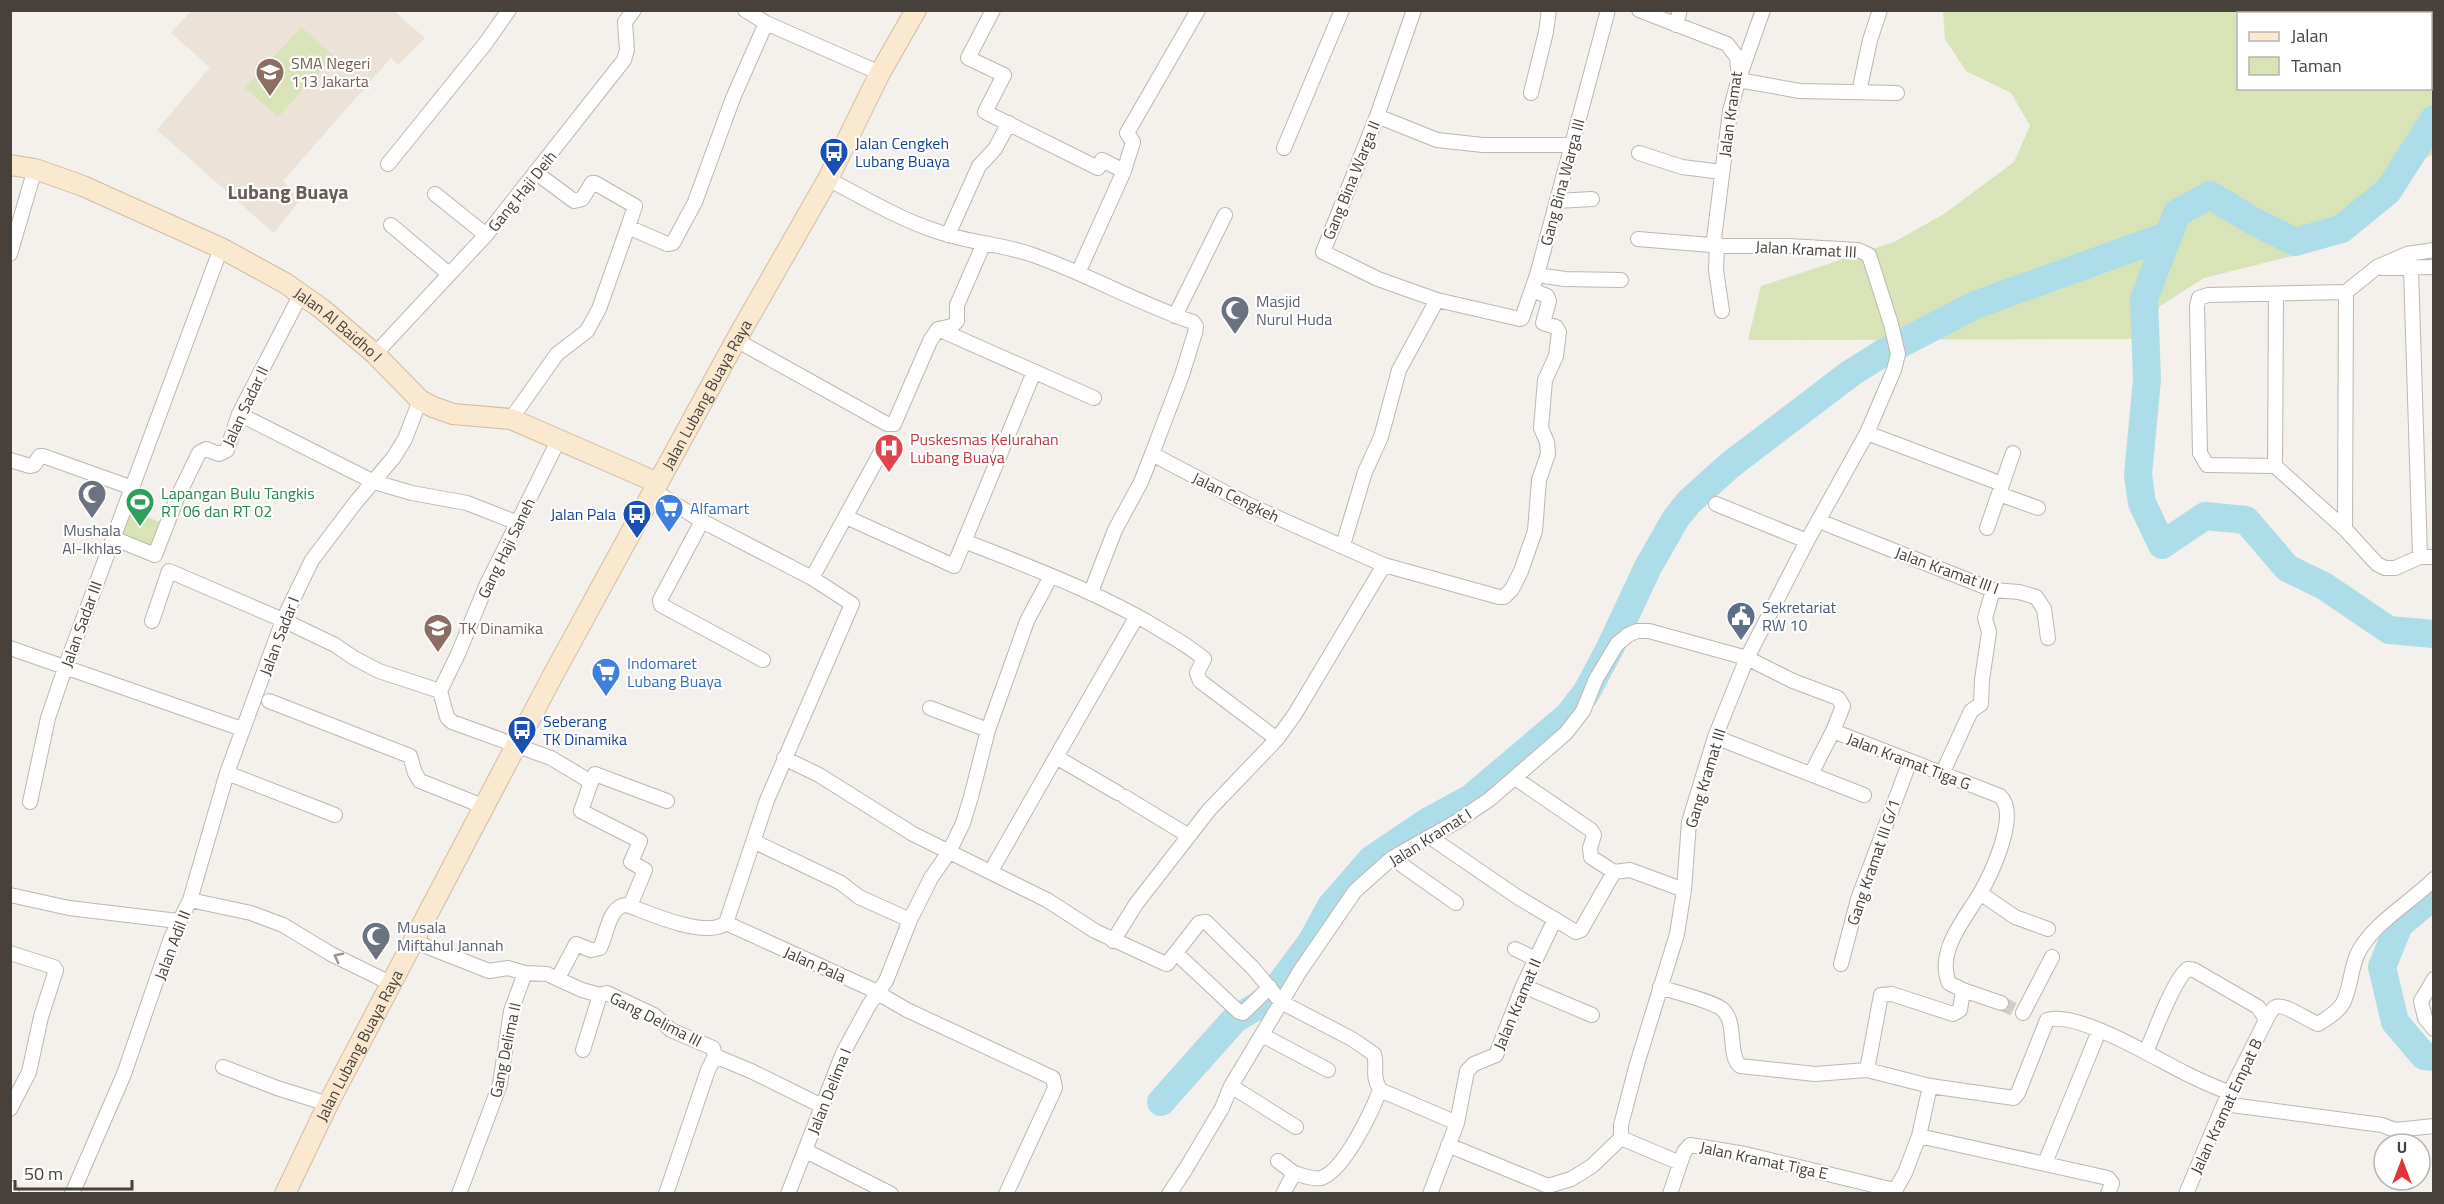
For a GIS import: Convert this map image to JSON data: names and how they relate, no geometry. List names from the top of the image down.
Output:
{
  "streets": {
    "main road": ["Jalan Al Baidho I", "Jalan Lubang Buaya Raya"],
    "street": [
      "Jalan Kramat",
      "Gang Bina Warga II",
      "Gang Bina Warga III",
      "Gang Haji Deih",
      "Jalan Kramat III",
      "Jalan Sadar II",
      "Jalan Cengkeh",
      "Gang Haji Saneh",
      "Jalan Kramat III I",
      "Jalan Sadar III",
      "Jalan Sadar I",
      "Jalan Kramat Tiga G",
      "Gang Kramat III",
      "Jalan Kramat I",
      "Gang Kramat III G/1",
      "Jalan Adil II",
      "Jalan Pala",
      "Jalan Kramat II",
      "Gang Delima III",
      "Gang Delima II",
      "Jalan Delima I",
      "Jalan Kramat Empat B",
      "Jalan Kramat Tiga E"
    ]
  },
  "crossings": [
    ["Jalan Kramat", "Jalan Kramat III"],
    ["Gang Bina Warga II", "Gang Bina Warga III"],
    ["Gang Bina Warga III", "Jalan Cengkeh"],
    ["Gang Haji Deih", "Jalan Al Baidho I"],
    ["Jalan Kramat III", "Gang Kramat III"],
    ["Jalan Al Baidho I", "Jalan Lubang Buaya Raya"],
    ["Jalan Al Baidho I", "Jalan Sadar II"],
    ["Jalan Al Baidho I", "Gang Haji Saneh"],
    ["Jalan Al Baidho I", "Jalan Sadar III"],
    ["Jalan Al Baidho I", "Jalan Sadar I"],
    ["Jalan Lubang Buaya Raya", "Jalan Adil II"],
    ["Jalan Lubang Buaya Raya", "Gang Delima III"],
    ["Jalan Sadar II", "Jalan Sadar III"],
    ["Jalan Kramat III I", "Gang Kramat III"],
    ["Jalan Sadar I", "Jalan Adil II"],
    ["Jalan Kramat Tiga G", "Gang Kramat III"],
    ["Jalan Kramat Tiga G", "Jalan Kramat I"],
    ["Jalan Kramat Tiga G", "Gang Kramat III G/1"],
    ["Gang Kramat III", "Jalan Kramat I"],
    ["Jalan Pala", "Jalan Delima I"],
    ["Gang Delima III", "Gang Delima II"],
    ["Gang Delima III", "Jalan Delima I"]
  ],
  "one_way": ["Jalan Adil II"],
  "districts": ["Lubang Buaya"],
  "places": {
    "school or university": ["SMA Negeri 113 Jakarta", "TK Dinamika"],
    "bus stop": ["Jalan Cengkeh Lubang Buaya", "Jalan Pala", "Seberang TK Dinamika"],
    "mosque": ["Masjid Nurul Huda", "Mushala Al-Ikhlas", "Musala Miftahul Jannah"],
    "hospital": ["Puskesmas Kelurahan Lubang Buaya"],
    "sports": ["Lapangan Bulu Tangkis RT 06 dan RT 02"],
    "supermarket": ["Alfamart", "Indomaret Lubang Buaya"],
    "public building": ["Sekretariat RW 10"]
  },
  "legend": ["Jalan", "Taman"],
  "scale_bar": "50 m",
  "north": "top"
}
